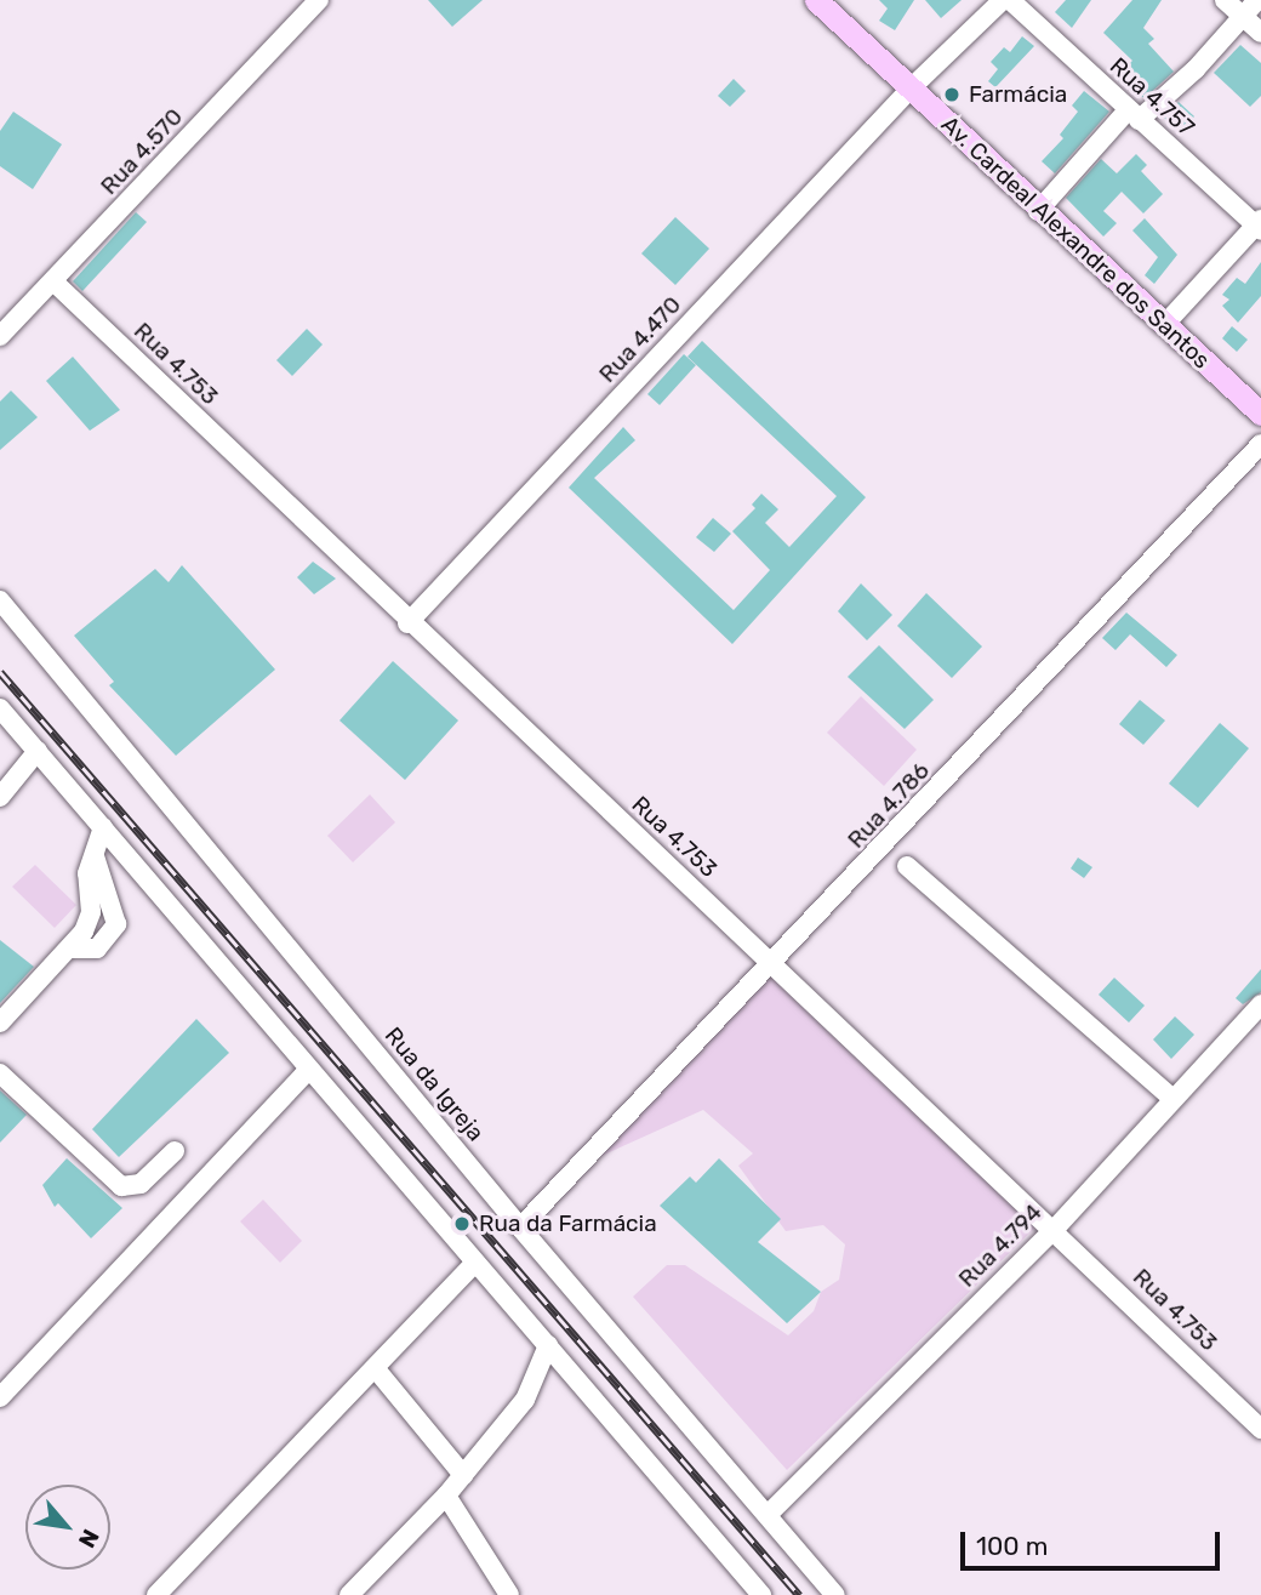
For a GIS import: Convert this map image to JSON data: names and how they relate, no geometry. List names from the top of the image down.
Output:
{
  "streets": {
    "main road": ["Av. Cardeal Alexandre dos Santos"],
    "street": [
      "Rua 4.757",
      "Rua 4.570",
      "Rua 4.470",
      "Rua 4.753",
      "Rua 4.786",
      "Rua da Igreja",
      "Rua 4.794"
    ]
  },
  "crossings": [
    ["Rua 4.570", "Rua 4.753"],
    ["Av. Cardeal Alexandre dos Santos", "Rua 4.470"],
    ["Rua 4.470", "Rua 4.753"],
    ["Rua 4.753", "Rua 4.786"],
    ["Rua 4.753", "Rua 4.794"],
    ["Rua 4.786", "Rua da Igreja"],
    ["Rua da Igreja", "Rua 4.794"]
  ],
  "places": ["Farmácia", "Rua da Farmácia"],
  "scale_bar": "100 m",
  "north": "bottom right"
}
